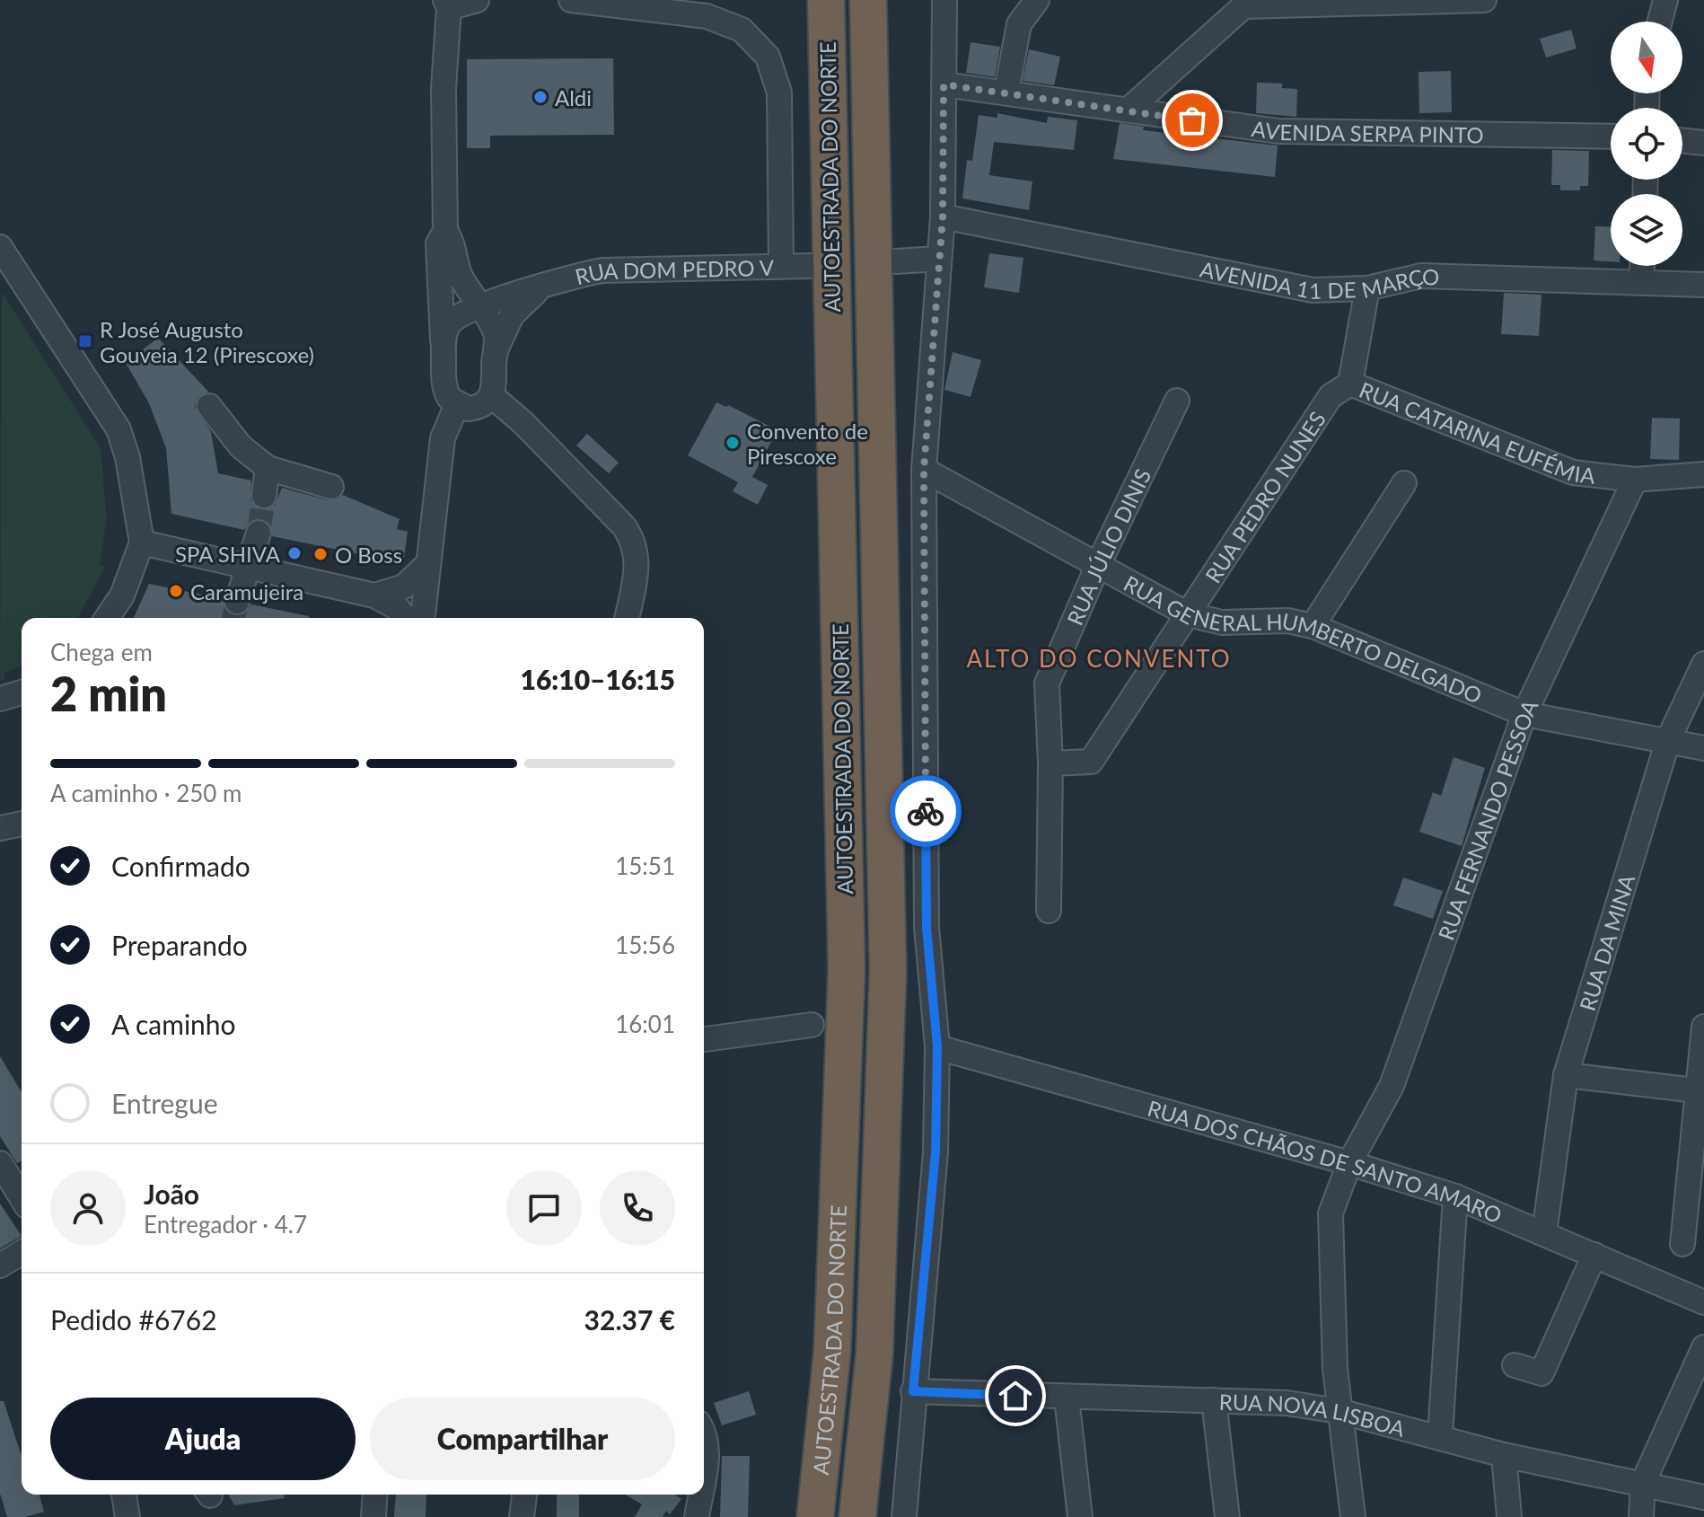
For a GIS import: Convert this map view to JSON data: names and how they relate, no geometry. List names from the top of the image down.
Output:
{
  "streets": {
    "highway": ["AUTOESTRADA DO NORTE"],
    "street": [
      "AVENIDA SERPA PINTO",
      "AVENIDA 11 DE MARÇO",
      "RUA DOM PEDRO V",
      "RUA CATARINA EUFÉMIA",
      "RUA PEDRO NUNES",
      "RUA JÚLIO DINIS",
      "RUA GENERAL HUMBERTO DELGADO",
      "RUA FERNANDO PESSOA",
      "RUA DA MINA",
      "RUA DOS CHÃOS DE SANTO AMARO",
      "RUA NOVA LISBOA"
    ]
  },
  "crossings": [
    ["AVENIDA 11 DE MARÇO", "RUA CATARINA EUFÉMIA"],
    ["RUA CATARINA EUFÉMIA", "RUA PEDRO NUNES"],
    ["RUA CATARINA EUFÉMIA", "RUA FERNANDO PESSOA"],
    ["RUA PEDRO NUNES", "RUA JÚLIO DINIS"],
    ["RUA PEDRO NUNES", "RUA GENERAL HUMBERTO DELGADO"],
    ["RUA JÚLIO DINIS", "RUA GENERAL HUMBERTO DELGADO"],
    ["RUA GENERAL HUMBERTO DELGADO", "RUA FERNANDO PESSOA"],
    ["RUA GENERAL HUMBERTO DELGADO", "RUA DA MINA"],
    ["RUA FERNANDO PESSOA", "RUA DOS CHÃOS DE SANTO AMARO"],
    ["RUA FERNANDO PESSOA", "RUA NOVA LISBOA"],
    ["RUA DA MINA", "RUA DOS CHÃOS DE SANTO AMARO"]
  ],
  "districts": ["ALTO DO CONVENTO"],
  "places": {
    "other": [
      "Aldi",
      "Convento de Pirescoxe",
      "SPA SHIVA",
      "O Boss",
      "Caramujeira"
    ],
    "transit": ["R José Augusto Gouveia 12 (Pirescoxe)"]
  },
  "north": "bottom",
  "page": {
    "heading": ["2 min", "Chega em", "16:10–16:15"],
    "panel": [
      "João",
      "Entregador · 4.7",
      "Pedido #6762",
      "32.37 €"
    ],
    "bar": "A caminho · 250 m",
    "list": [
      ["Confirmado", "15:51"],
      ["Preparando", "15:56"],
      ["A caminho", "16:01"],
      "Entregue"
    ],
    "buttons": ["Ajuda", "Compartilhar"]
  }
}
